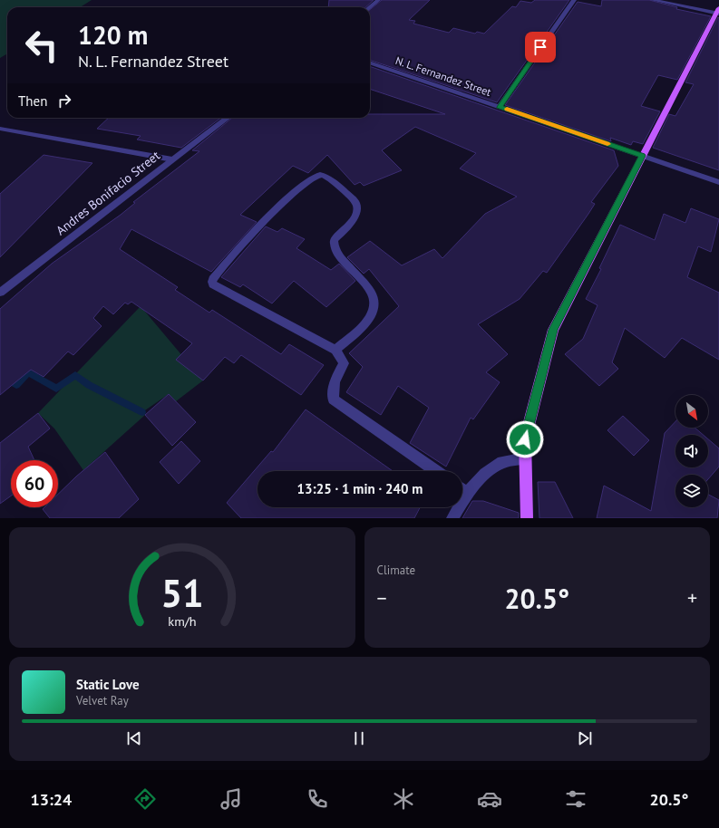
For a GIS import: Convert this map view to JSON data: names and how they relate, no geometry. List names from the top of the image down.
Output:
{
  "streets": {
    "street": ["N. L. Fernandez Street", "Andres Bonifacio Street"]
  },
  "north": "bottom right",
  "page": {
    "turn": ["120 m", "N. L. Fernandez Street"],
    "then": "Then",
    "limit": "60",
    "trip": "13:25 · 1 min · 240 m",
    "tile": "Climate",
    "heat": ["−", "20.5°", "+"],
    "song": ["Static Love", "Velvet Ray"],
    "tabs": ["13:24", "20.5°"],
    "gauge": ["51", "km/h"]
  }
}
